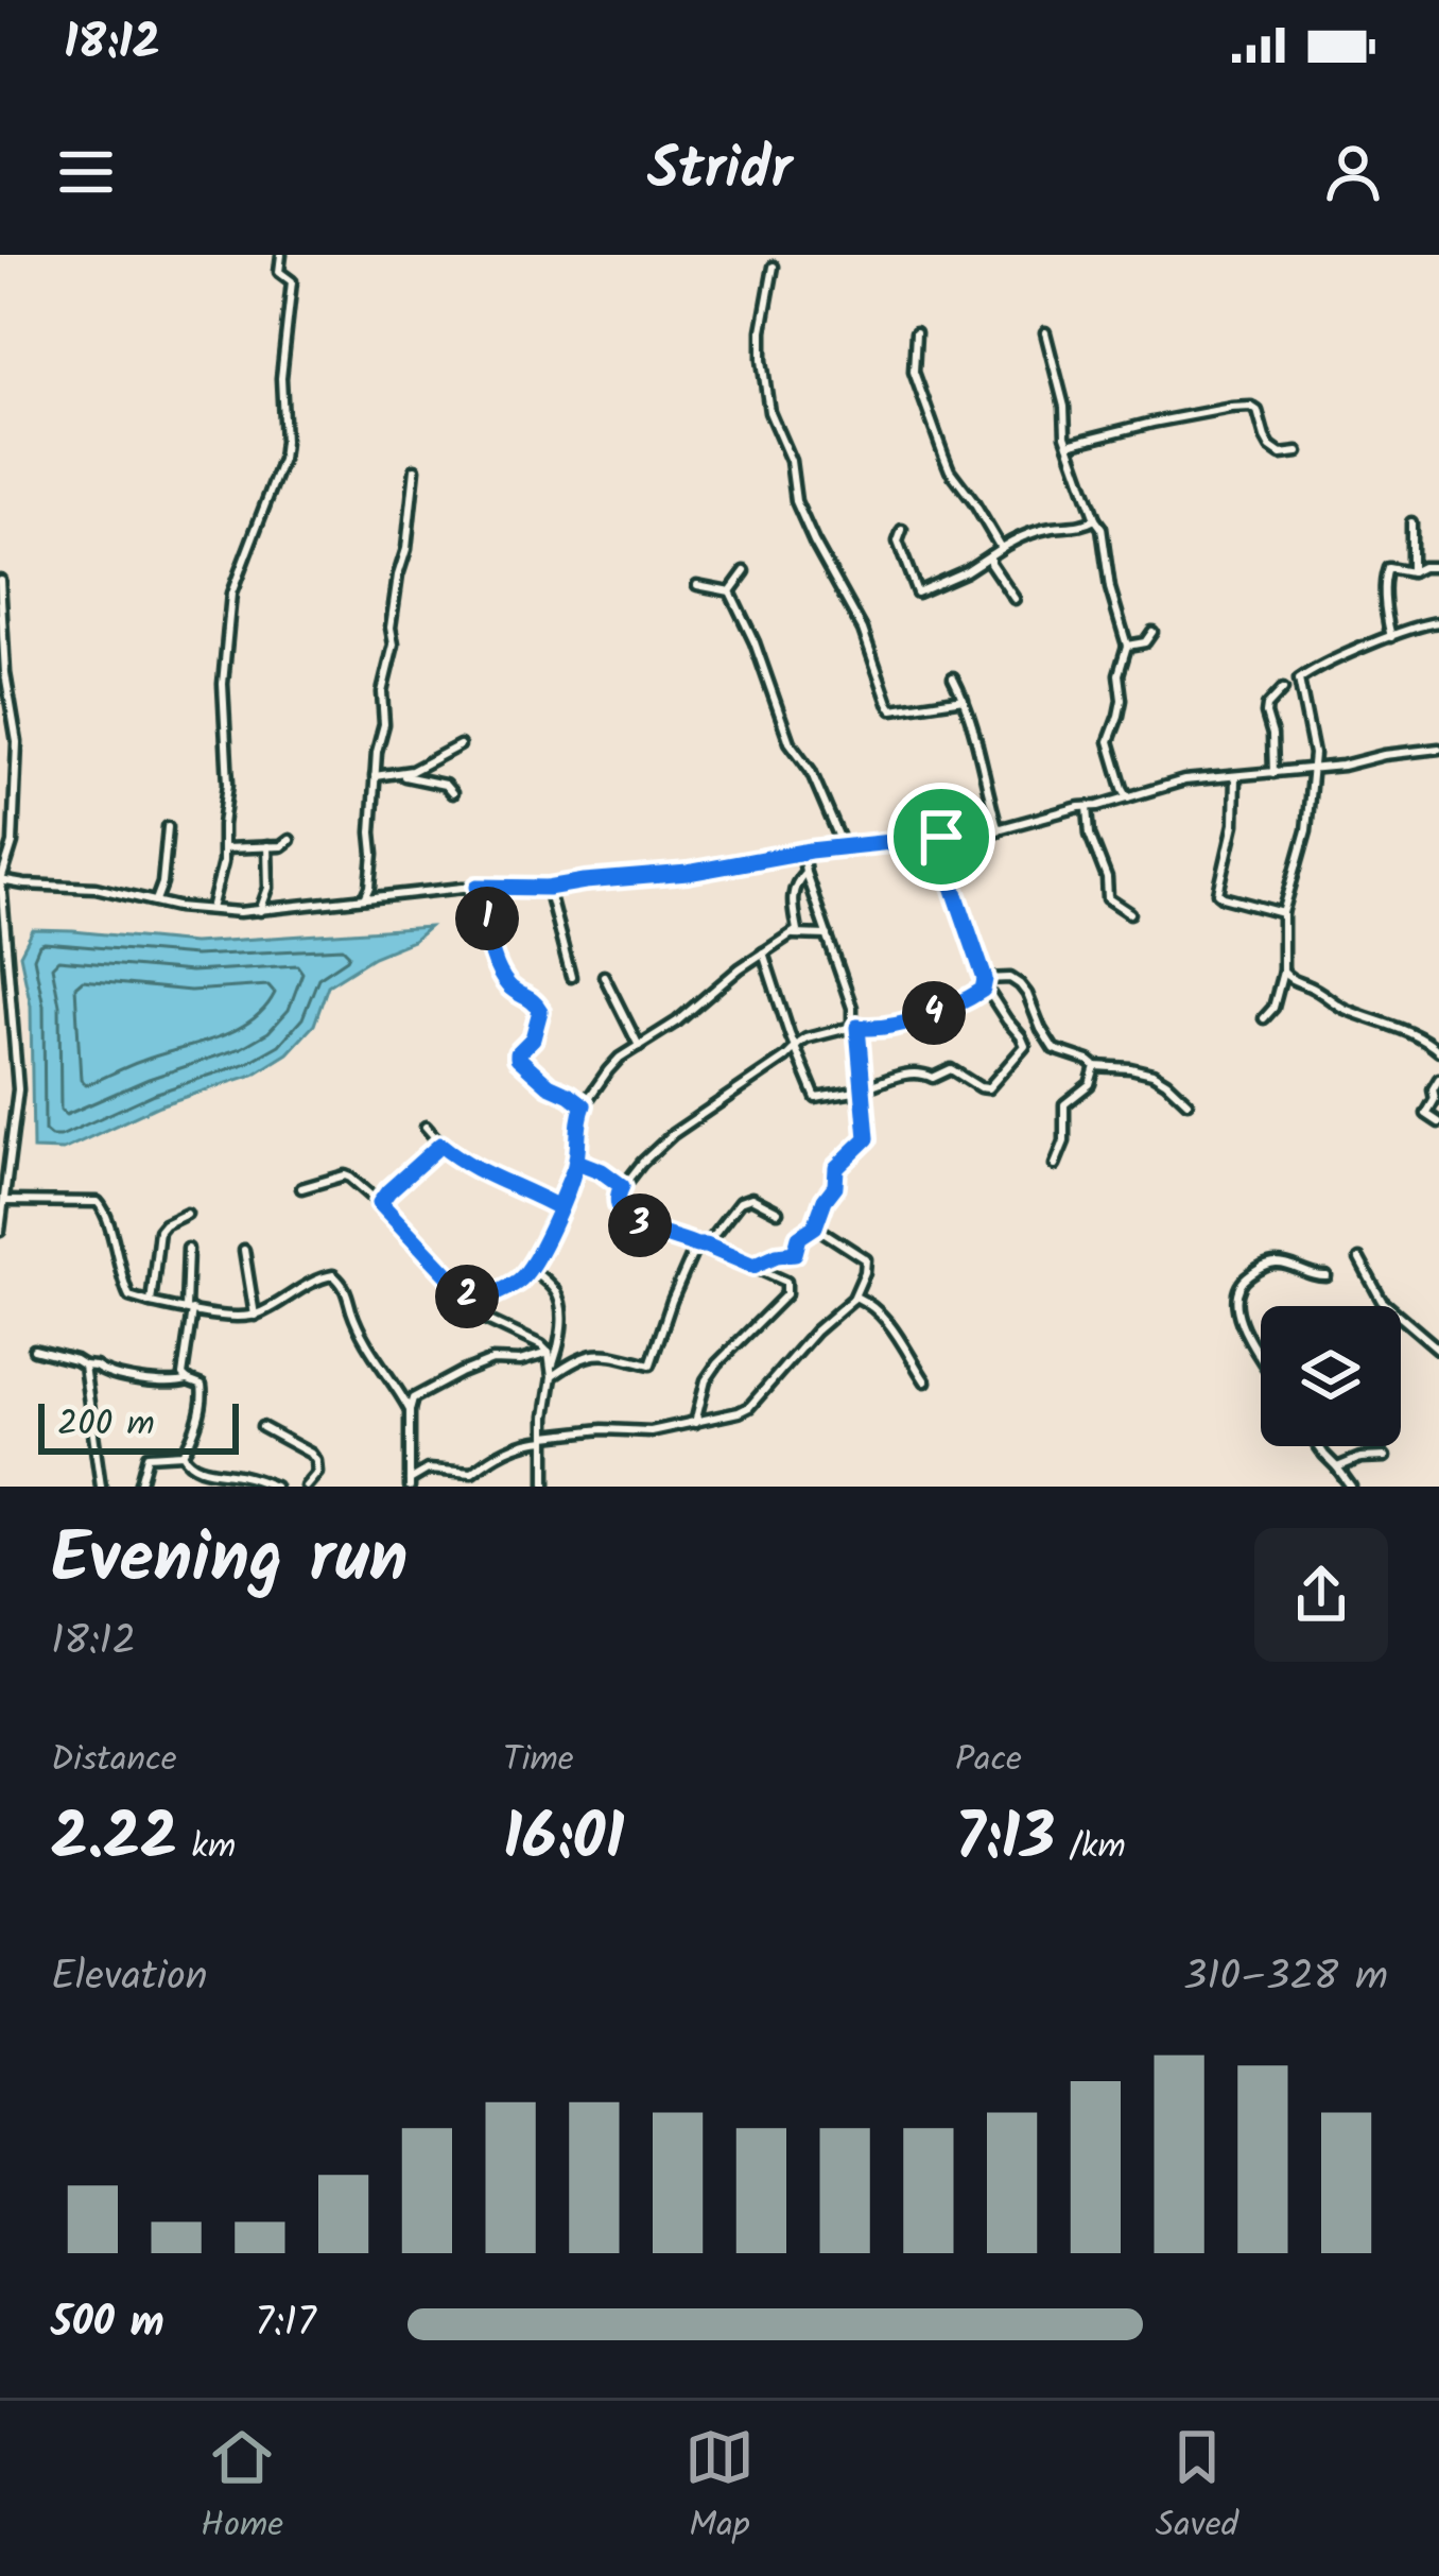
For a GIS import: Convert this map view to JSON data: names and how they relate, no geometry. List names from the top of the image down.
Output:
{
  "scale_bar": "200 m",
  "page": {
    "status": "18:12",
    "header": "Stridr",
    "pins": [
      "1",
      "4",
      "3",
      "2"
    ],
    "scale": "200 m",
    "heading": ["Evening run", "18:12"],
    "stats": [
      ["Distance", "2.22 km"],
      ["Time", "16:01"],
      ["Pace", "7:13 /km"]
    ],
    "chart": ["Elevation", "310–328 m"],
    "list": [
      {
        "name": "500 m",
        "note": "7:17"
      }
    ],
    "tabs": ["Home", "Map", "Saved"]
  }
}
